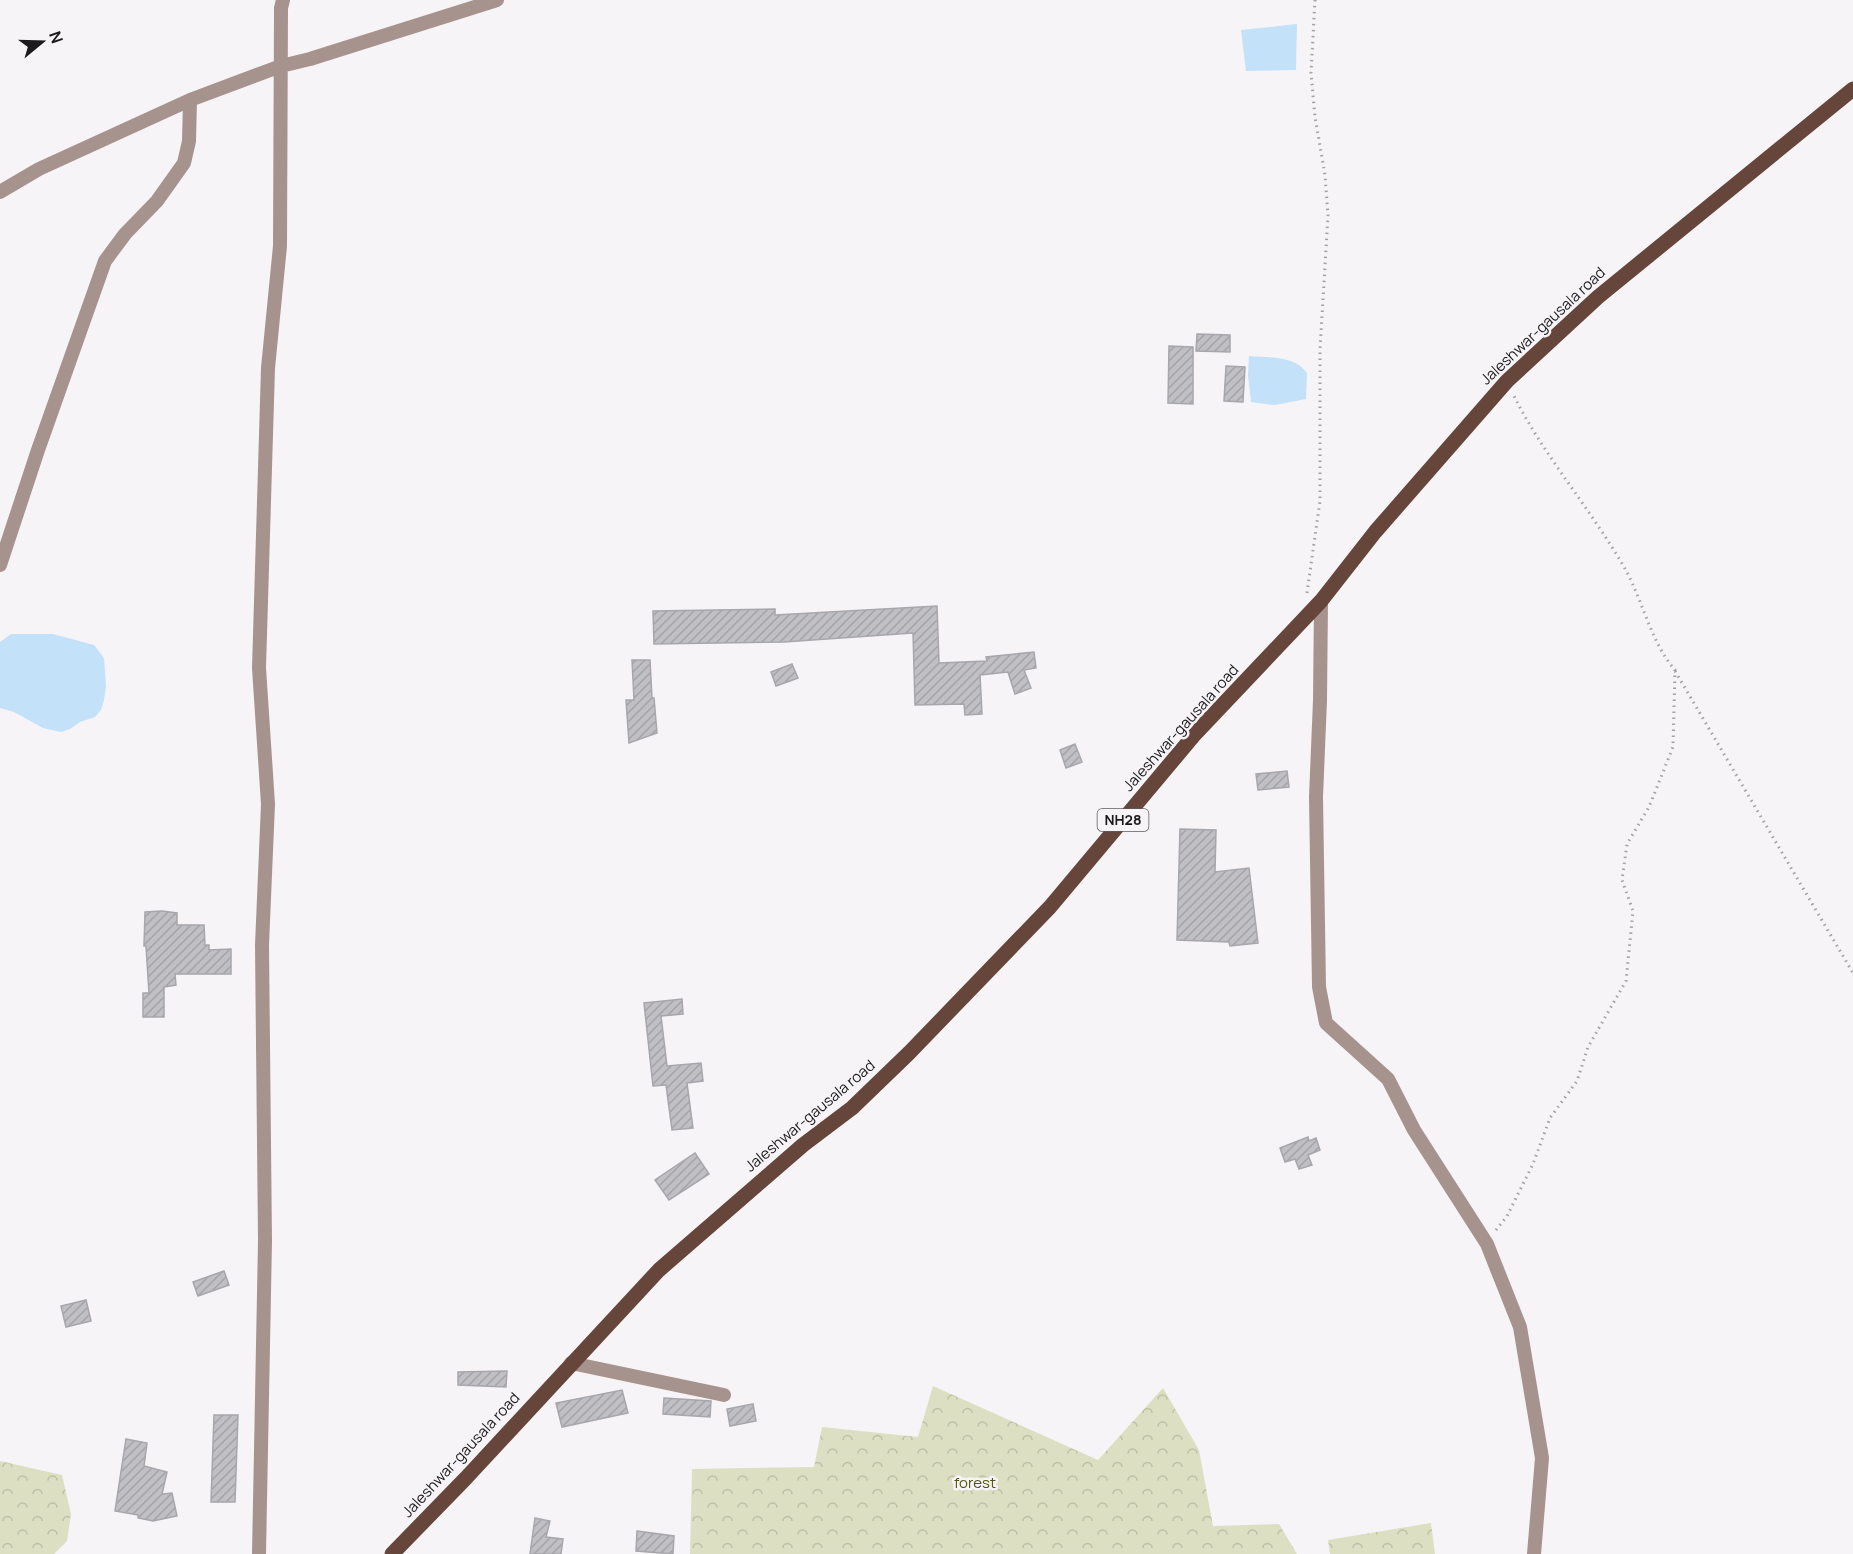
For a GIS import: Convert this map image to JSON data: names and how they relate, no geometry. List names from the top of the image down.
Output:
{
  "streets": {
    "main road": ["Jaleshwar-gausala road", "NH28"]
  },
  "parks": ["forest"],
  "north": "right"
}
